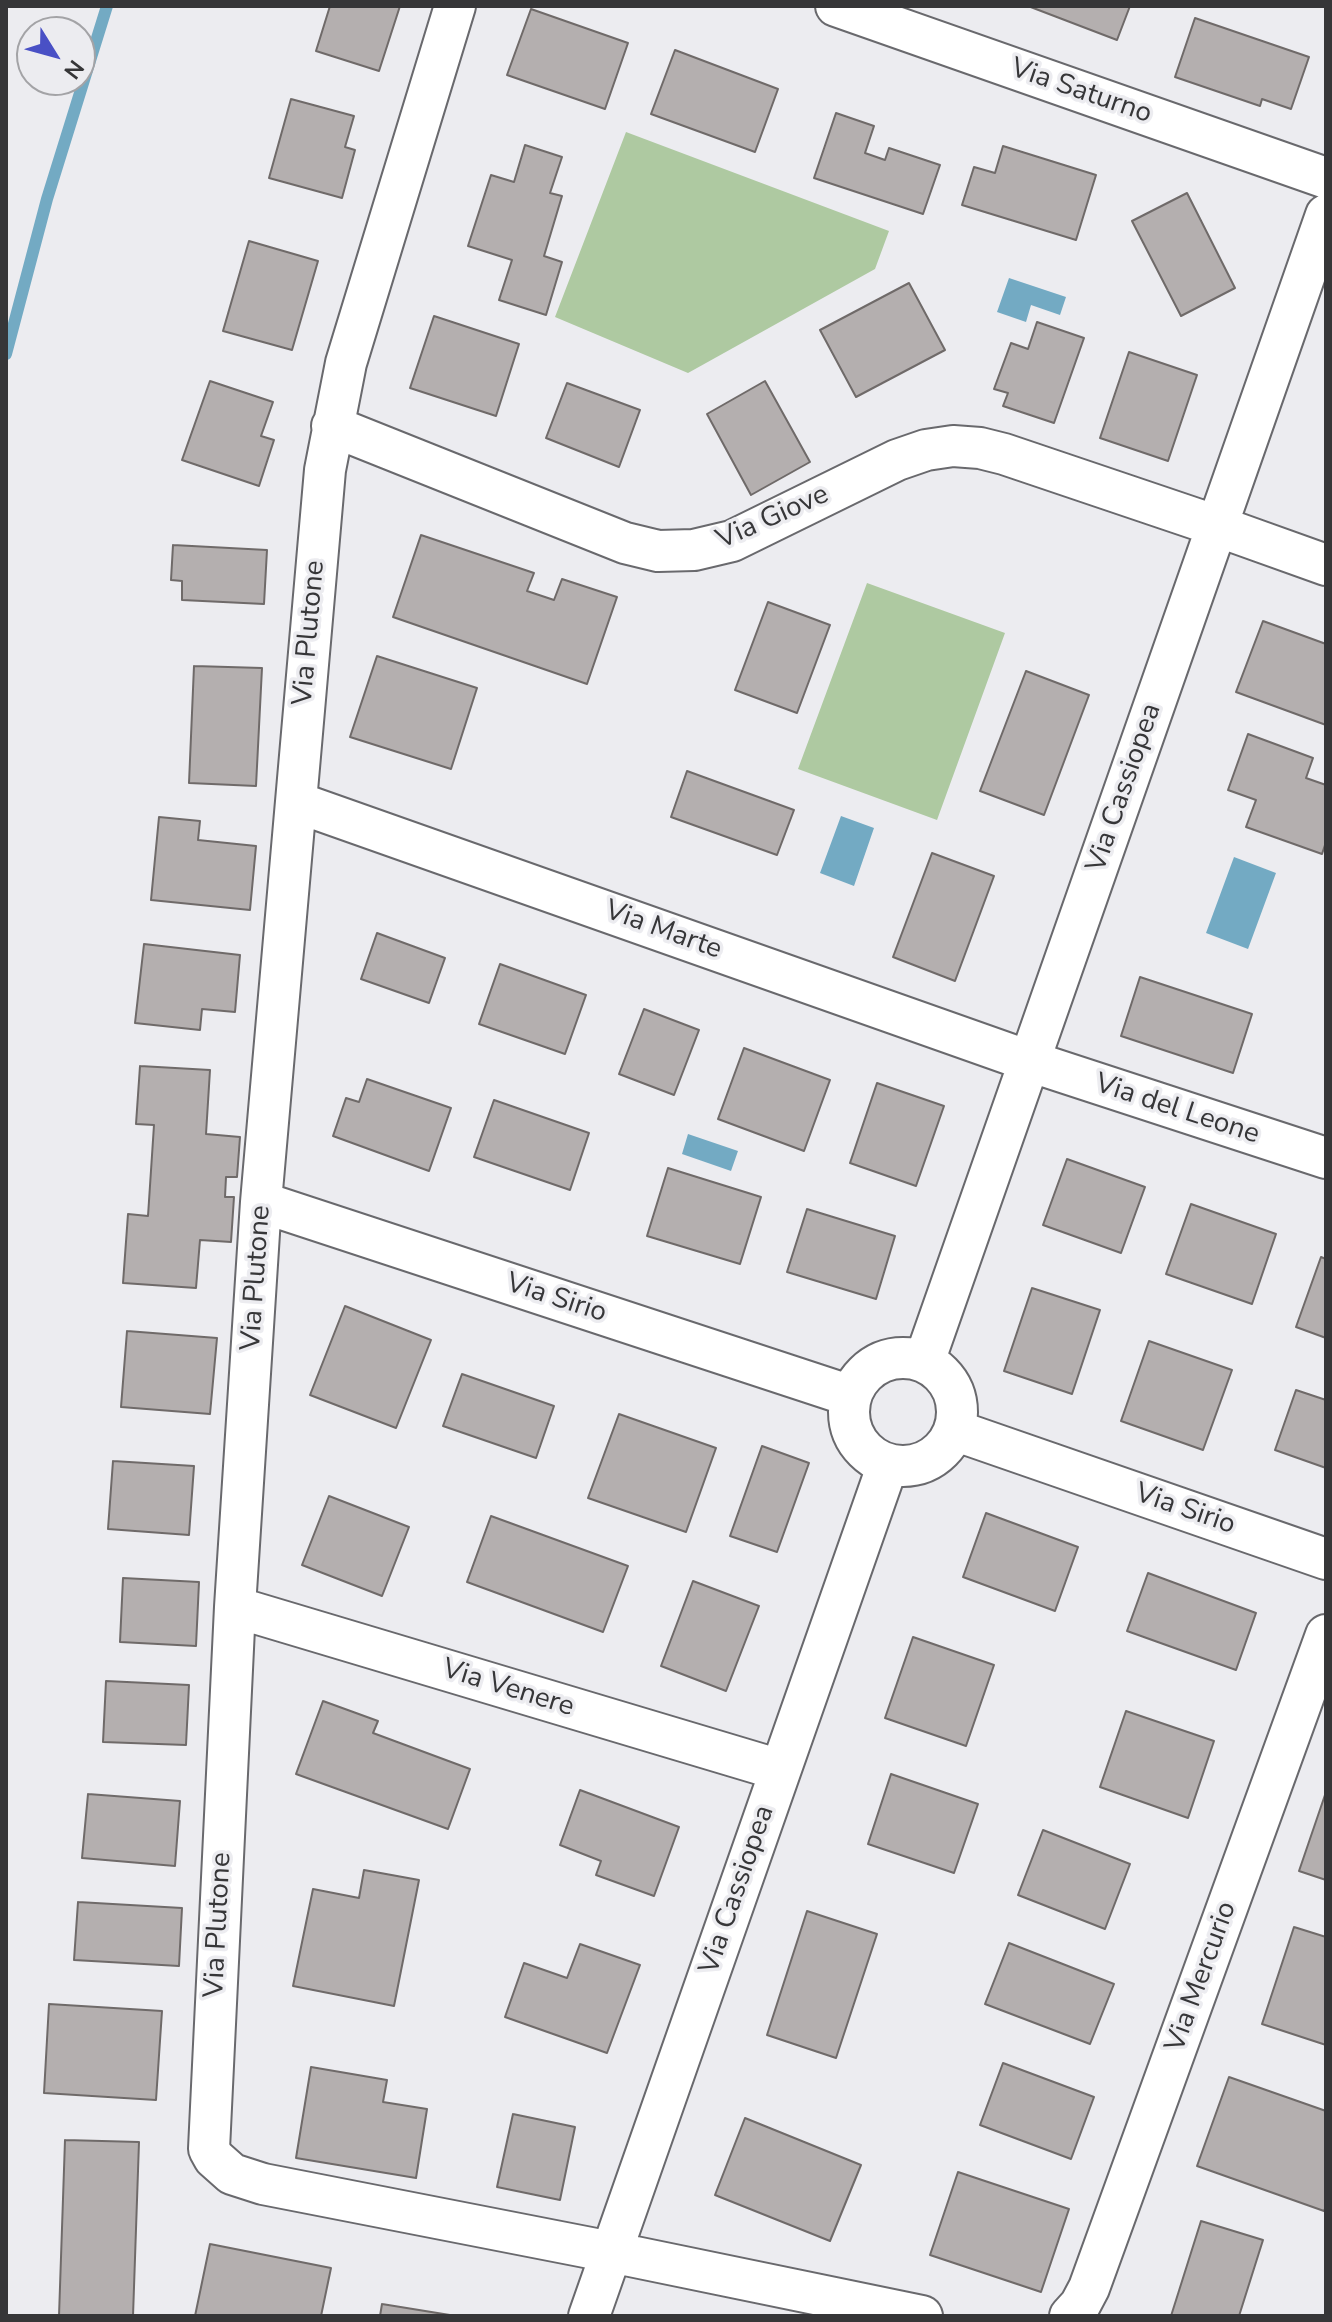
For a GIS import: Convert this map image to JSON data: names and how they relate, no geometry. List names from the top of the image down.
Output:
{
  "streets": {
    "street": [
      "Via Saturno",
      "Via Giove",
      "Via Plutone",
      "Via Cassiopea",
      "Via Marte",
      "Via del Leone",
      "Via Sirio",
      "Via Venere",
      "Via Mercurio"
    ]
  },
  "crossings": [
    ["Via Giove", "Via Plutone"],
    ["Via Giove", "Via Cassiopea"],
    ["Via Plutone", "Via Cassiopea"],
    ["Via Plutone", "Via Marte"],
    ["Via Plutone", "Via Sirio"],
    ["Via Plutone", "Via Venere"],
    ["Via Cassiopea", "Via Marte"],
    ["Via Cassiopea", "Via del Leone"],
    ["Via Cassiopea", "Via Sirio"],
    ["Via Cassiopea", "Via Venere"],
    ["Via Marte", "Via del Leone"]
  ],
  "north": "bottom right"
}
